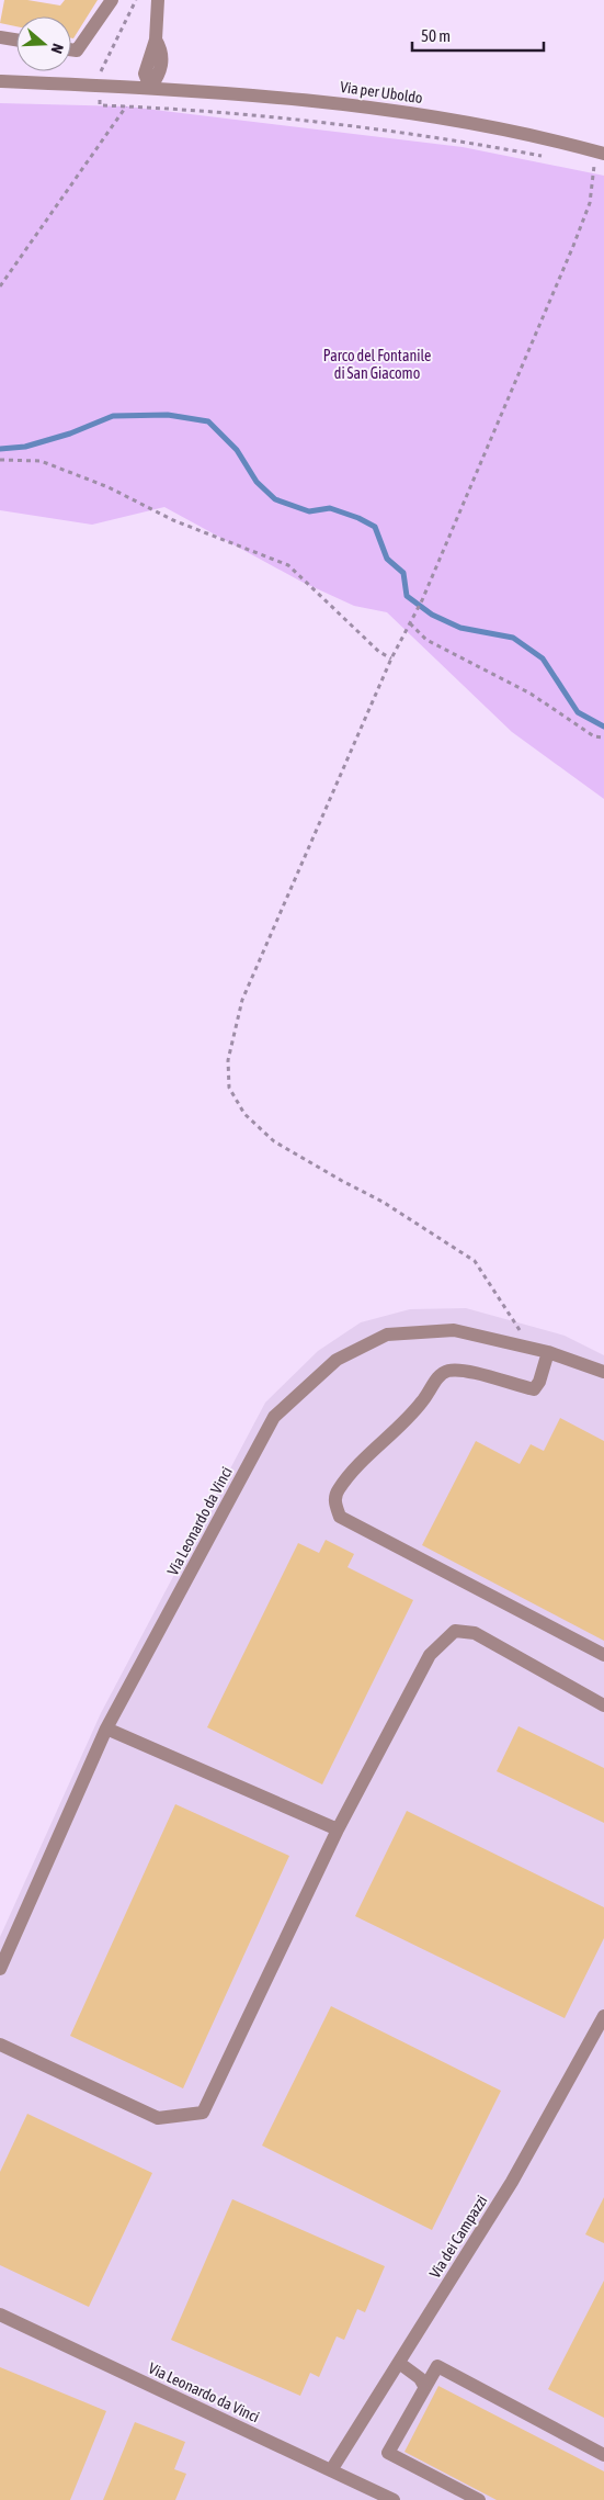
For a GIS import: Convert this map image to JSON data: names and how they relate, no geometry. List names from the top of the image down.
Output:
{
  "streets": {
    "street": ["Via per Uboldo", "Via Leonardo da Vinci", "Via dei Campazzi"]
  },
  "crossings": [
    ["Via Leonardo da Vinci", "Via dei Campazzi"]
  ],
  "parks": ["Parco del Fontanile di San Giacomo"],
  "scale_bar": "50 m",
  "north": "right"
}
